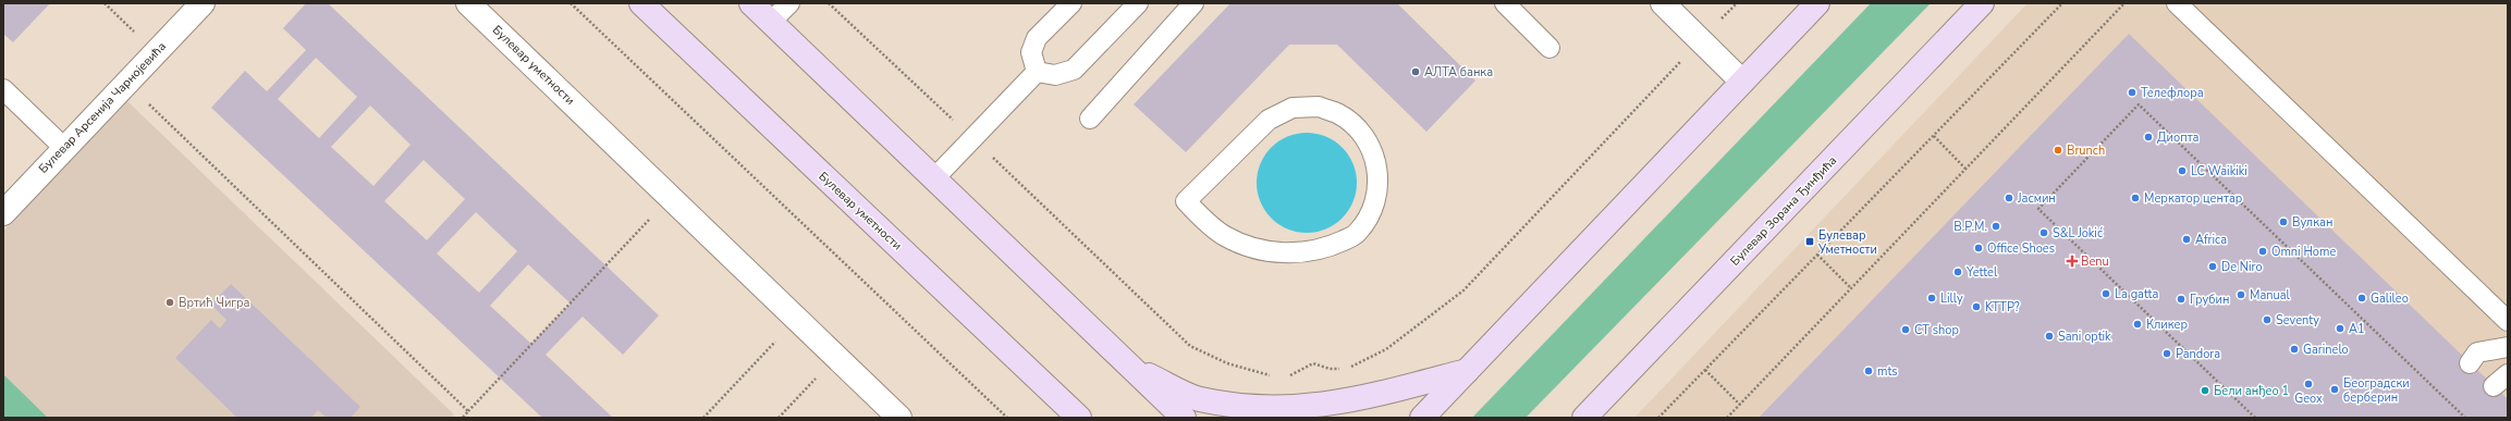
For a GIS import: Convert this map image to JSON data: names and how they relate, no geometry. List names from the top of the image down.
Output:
{
  "streets": {
    "street": ["Булевар уметности", "Булевар Арсенија Чарнојевића", "Булевар Зорана Ђинђића"]
  },
  "places": {
    "other": [
      "АЛТА банка",
      "Телефлора",
      "Диопта",
      "Brunch",
      "LC Waikiki",
      "Јасмин",
      "Меркатор центар",
      "Вулкан",
      "B.P.M.",
      "S&L Jokić",
      "Africa",
      "Office Shoes",
      "Omni Home",
      "De Niro",
      "Yettel",
      "La gatta",
      "Manual",
      "Lilly",
      "Galileo",
      "Грубин",
      "Вртић Чигра",
      "KTTP?",
      "Seventy",
      "Кликер",
      "A1",
      "CT shop",
      "Sani optik",
      "Garinelo",
      "Pandora",
      "mts",
      "Geox",
      "Београдски берберин",
      "Бели анђео 1"
    ],
    "transit": ["Булевар Уметности"],
    "health": ["Benu"]
  }
}
